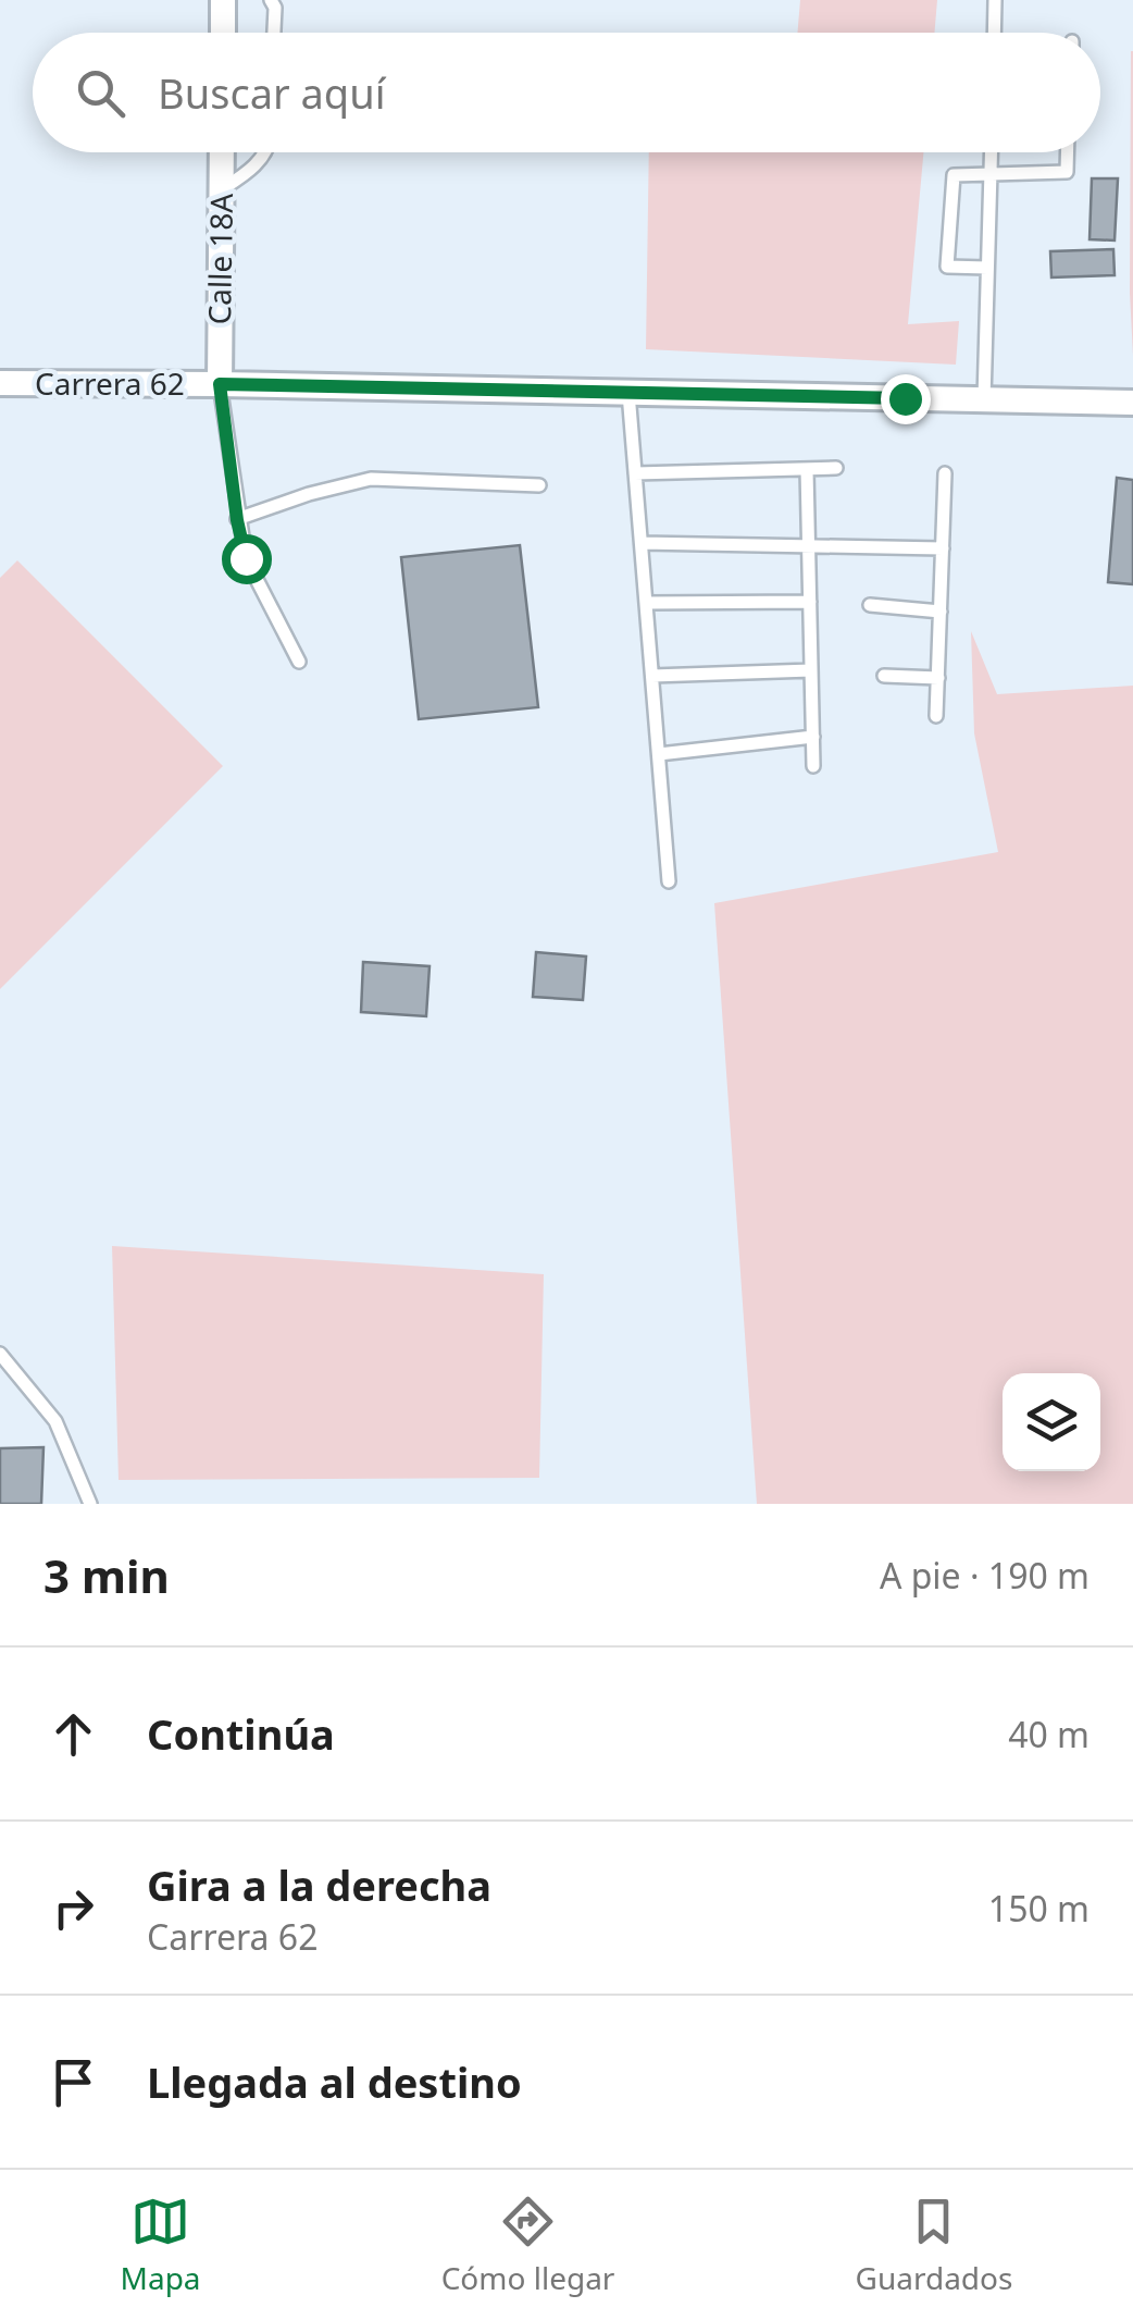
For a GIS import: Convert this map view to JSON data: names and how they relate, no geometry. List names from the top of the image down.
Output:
{
  "streets": {
    "street": ["Calle 18A", "Carrera 62"]
  },
  "crossings": [
    ["Calle 18A", "Carrera 62"]
  ],
  "page": {
    "search": "Buscar aquí",
    "heading": ["3 min", "A pie · 190 m"],
    "list": [
      ["Continúa", "40 m"],
      ["Gira a la derecha", "Carrera 62", "150 m"],
      "Llegada al destino"
    ],
    "nav": ["Mapa", "Cómo llegar", "Guardados"]
  }
}
